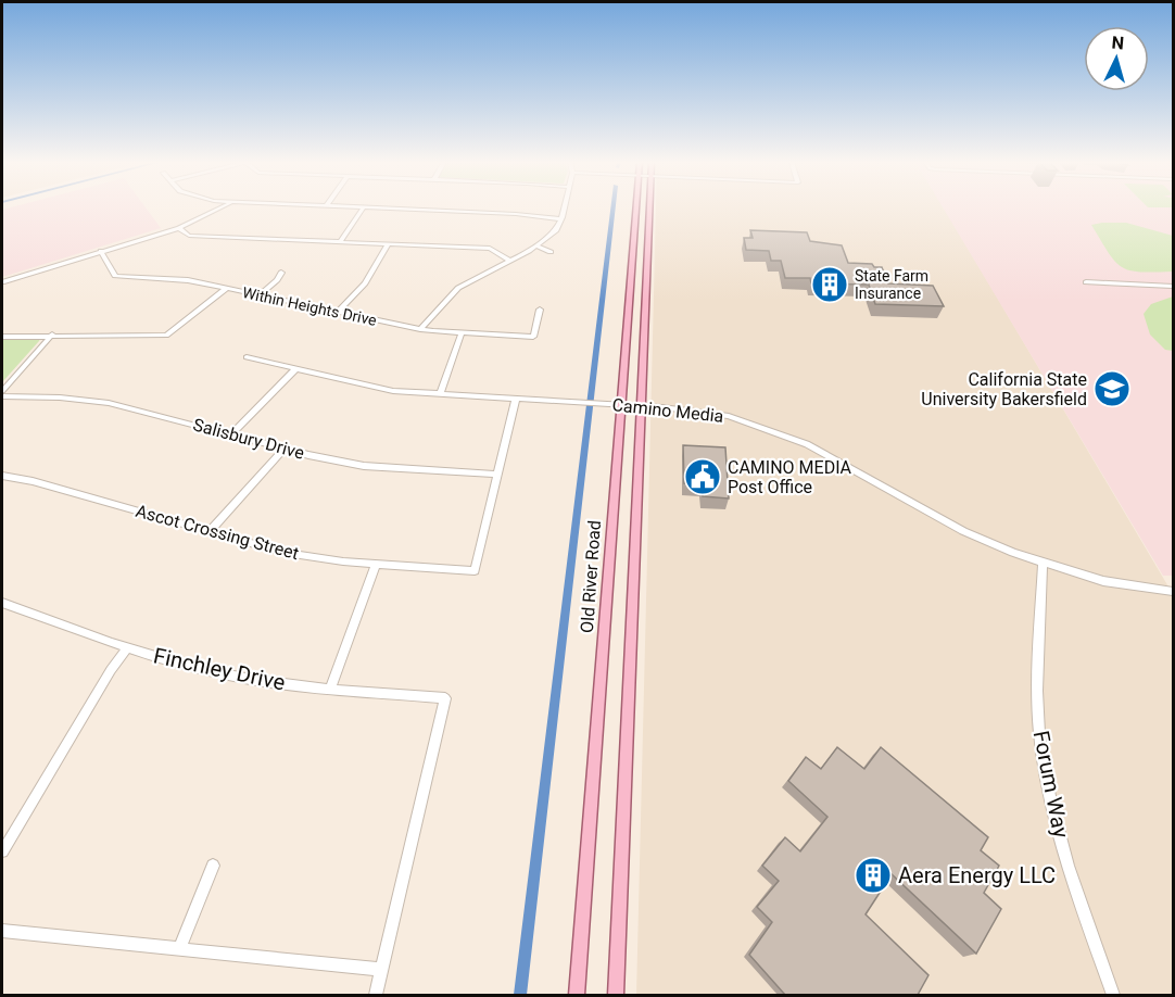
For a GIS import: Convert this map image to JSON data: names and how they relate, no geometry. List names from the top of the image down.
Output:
{
  "streets": {
    "main road": ["Old River Road"],
    "street": [
      "Within Heights Drive",
      "Camino Media",
      "Salisbury Drive",
      "Ascot Crossing Street",
      "Finchley Drive",
      "Forum Way"
    ]
  },
  "crossings": [
    ["Camino Media", "Old River Road"],
    ["Camino Media", "Forum Way"],
    ["Salisbury Drive", "Ascot Crossing Street"]
  ],
  "places": {
    "building": ["State Farm Insurance", "Aera Energy LLC"],
    "school or university": ["California State University Bakersfield"],
    "public building": ["CAMINO MEDIA Post Office"]
  },
  "north": "top"
}
